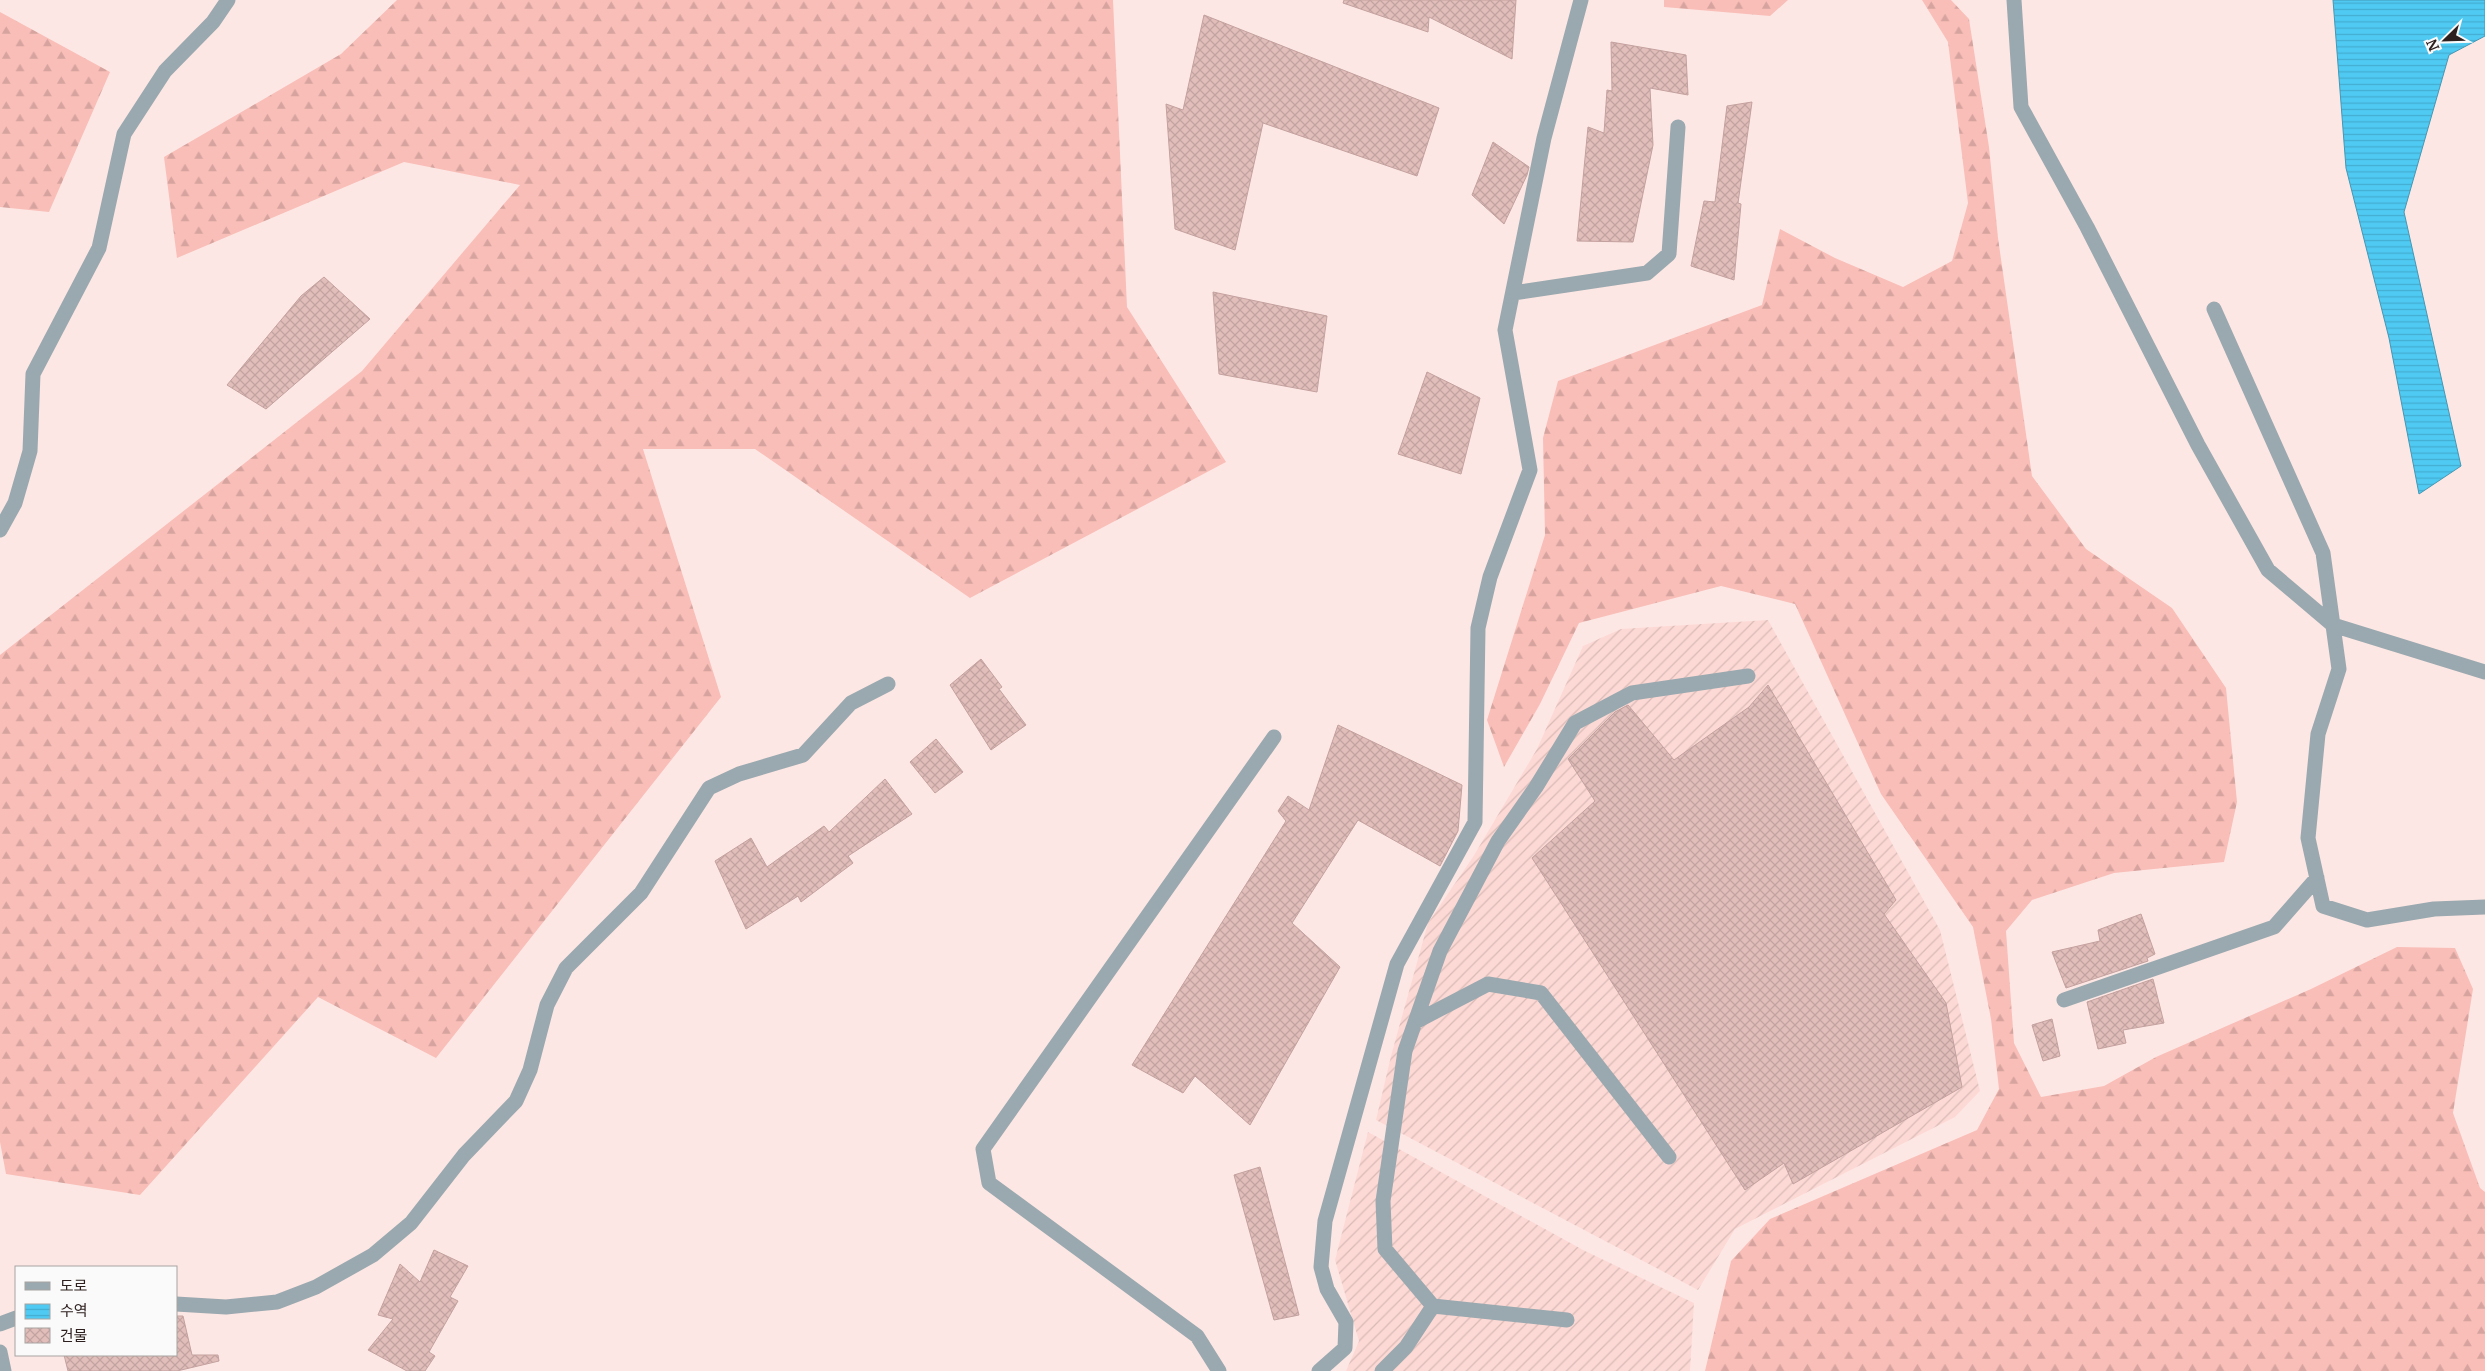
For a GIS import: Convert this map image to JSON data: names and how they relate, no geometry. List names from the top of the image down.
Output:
{
  "legend": ["도로", "수역", "건물"],
  "north": "bottom left"
}
